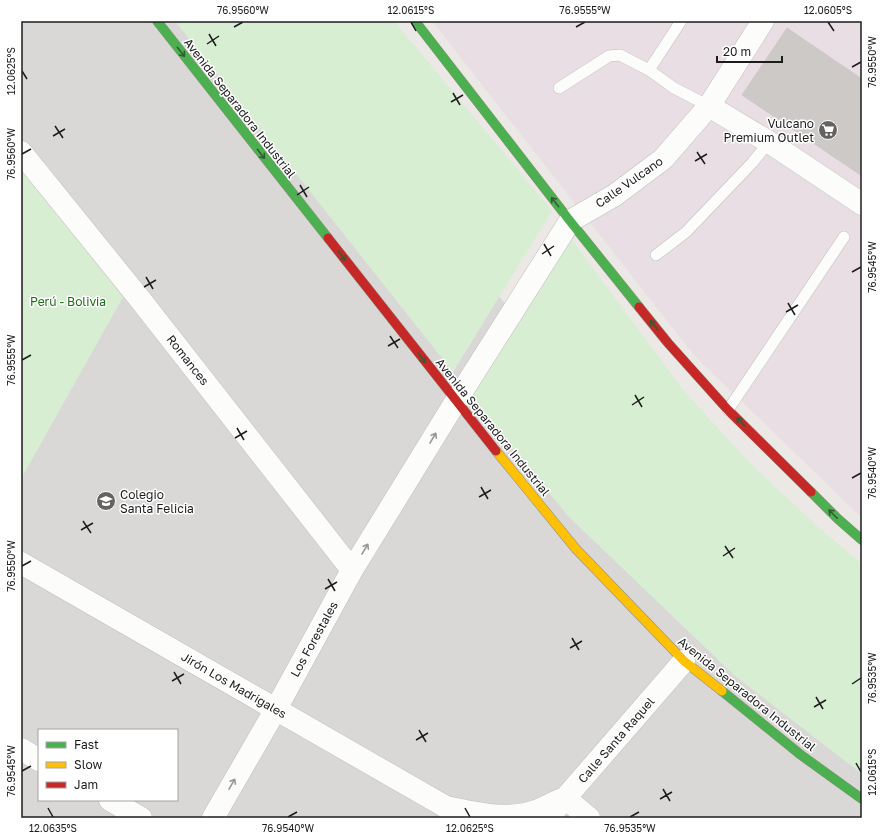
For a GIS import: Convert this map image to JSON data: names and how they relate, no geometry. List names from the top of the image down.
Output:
{
  "streets": {
    "main road": ["Avenida Separadora Industrial"],
    "street": [
      "Calle Vulcano",
      "Romances",
      "Los Forestales",
      "Jirón Los Madrigales",
      "Calle Santa Raquel"
    ]
  },
  "crossings": [
    ["Avenida Separadora Industrial", "Calle Vulcano"],
    ["Avenida Separadora Industrial", "Los Forestales"],
    ["Avenida Separadora Industrial", "Calle Santa Raquel"],
    ["Calle Vulcano", "Los Forestales"],
    ["Romances", "Los Forestales"],
    ["Los Forestales", "Jirón Los Madrigales"],
    ["Jirón Los Madrigales", "Calle Santa Raquel"]
  ],
  "one_way": ["Avenida Separadora Industrial", "Los Forestales"],
  "parks": ["Perú - Bolivia"],
  "places": {
    "supermarket": ["Vulcano Premium Outlet"],
    "school or university": ["Colegio Santa Felicia"]
  },
  "legend": ["Fast", "Slow", "Jam"],
  "scale_bar": "20 m",
  "coordinates": [
    "76.9560°W",
    "12.0615°S",
    "76.9555°W",
    "12.0605°S",
    "76.9550°W",
    "12.0625°S",
    "76.9545°W",
    "76.9540°W",
    "76.9535°W",
    "12.0635°S"
  ]
}
